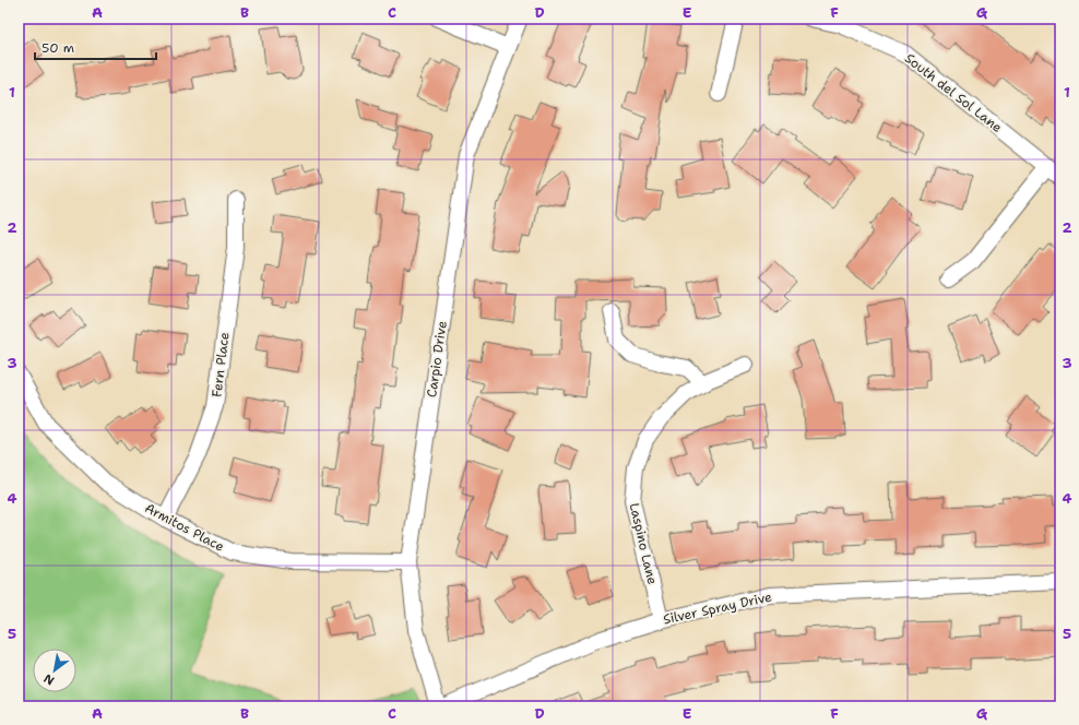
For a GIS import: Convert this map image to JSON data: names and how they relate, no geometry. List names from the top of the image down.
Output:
{
  "streets": {
    "street": [
      "South del Sol Lane",
      "Carpio Drive",
      "Fern Place",
      "Armitos Place",
      "Laspino Lane",
      "Silver Spray Drive"
    ]
  },
  "crossings": [
    ["Carpio Drive", "Armitos Place"],
    ["Fern Place", "Armitos Place"],
    ["Laspino Lane", "Silver Spray Drive"]
  ],
  "scale_bar": "50 m",
  "north": "bottom left",
  "grid": {
    "columns": [
      "A",
      "B",
      "C",
      "D",
      "E",
      "F",
      "G"
    ],
    "rows": [
      "1",
      "2",
      "3",
      "4",
      "5"
    ]
  }
}
